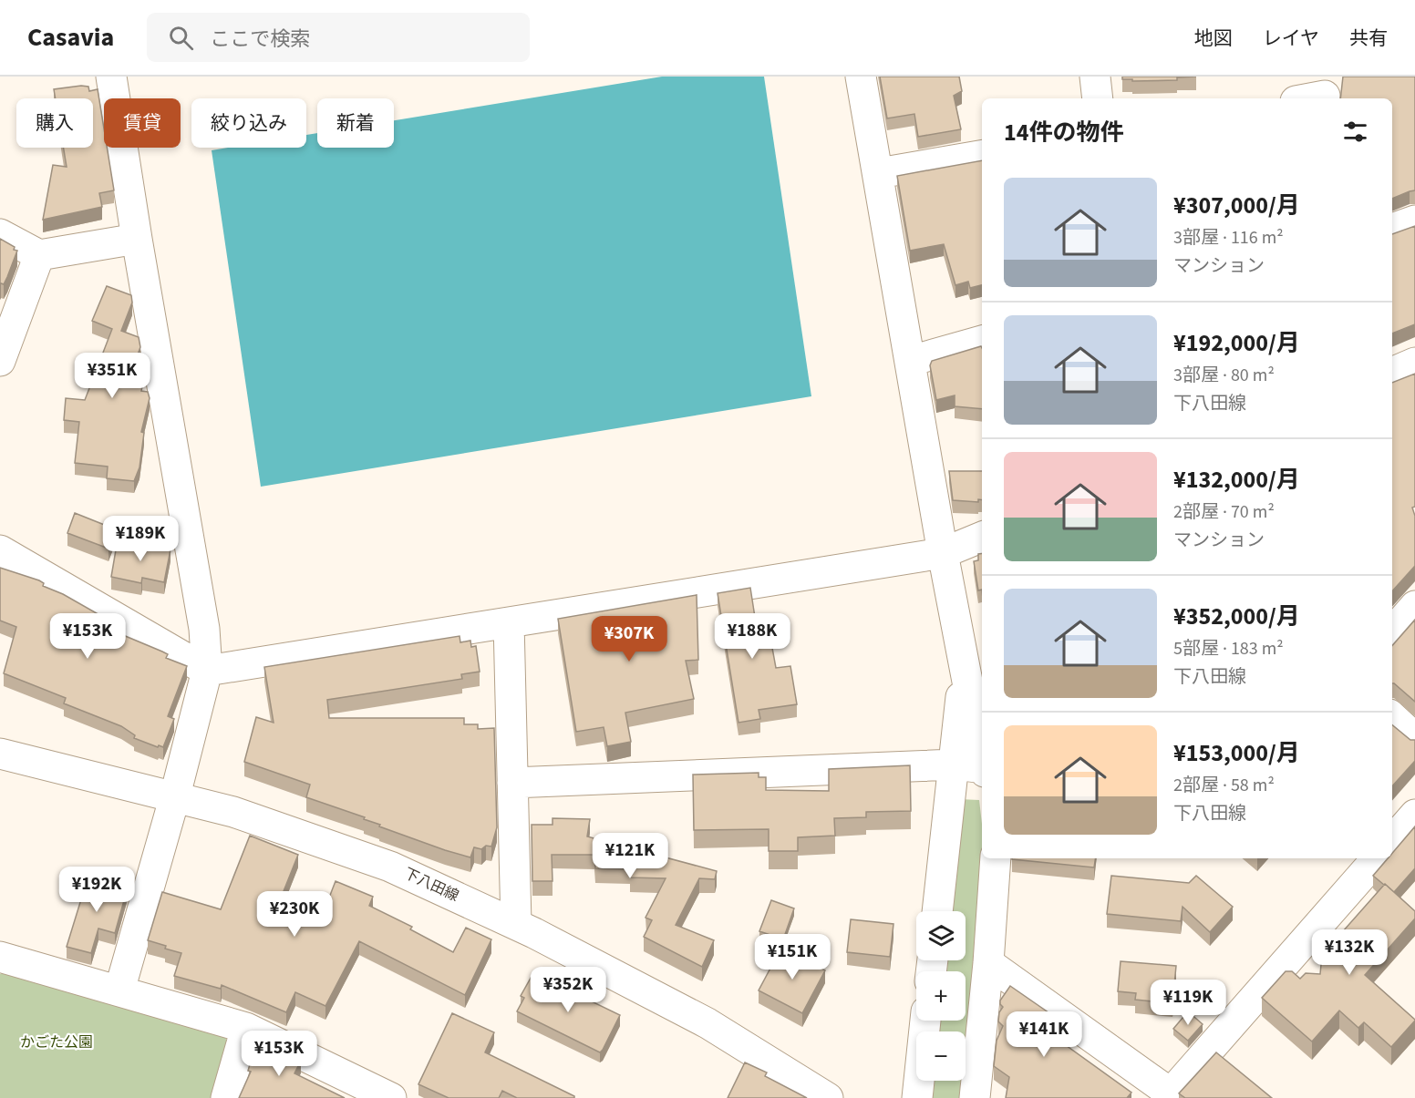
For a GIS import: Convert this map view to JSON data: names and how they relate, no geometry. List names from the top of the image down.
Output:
{
  "streets": {
    "street": ["下八田線"]
  },
  "parks": ["かごた公園"],
  "page": {
    "header": "Casavia",
    "search": "ここで検索",
    "nav": ["地図", "レイヤ", "共有"],
    "chip": [
      "購入",
      "賃貸",
      "絞り込み",
      "新着"
    ],
    "heading": "14件の物件",
    "list": [
      {
        "name": "¥307,000/月",
        "note": "3部屋 · 116 m² · マンション"
      },
      {
        "name": "¥192,000/月",
        "note": "3部屋 · 80 m² · 下八田線"
      },
      {
        "name": "¥132,000/月",
        "note": "2部屋 · 70 m² · マンション"
      },
      {
        "name": "¥352,000/月",
        "note": "5部屋 · 183 m² · 下八田線"
      },
      {
        "name": "¥153,000/月",
        "note": "2部屋 · 58 m² · 下八田線"
      }
    ],
    "price": [
      "¥351K",
      "¥189K",
      "¥153K",
      "¥188K",
      "¥307K",
      "¥121K",
      "¥192K",
      "¥230K",
      "¥132K",
      "¥151K",
      "¥352K",
      "¥119K",
      "¥141K",
      "¥153K"
    ],
    "map_buttons": ["+", "−"]
  }
}
